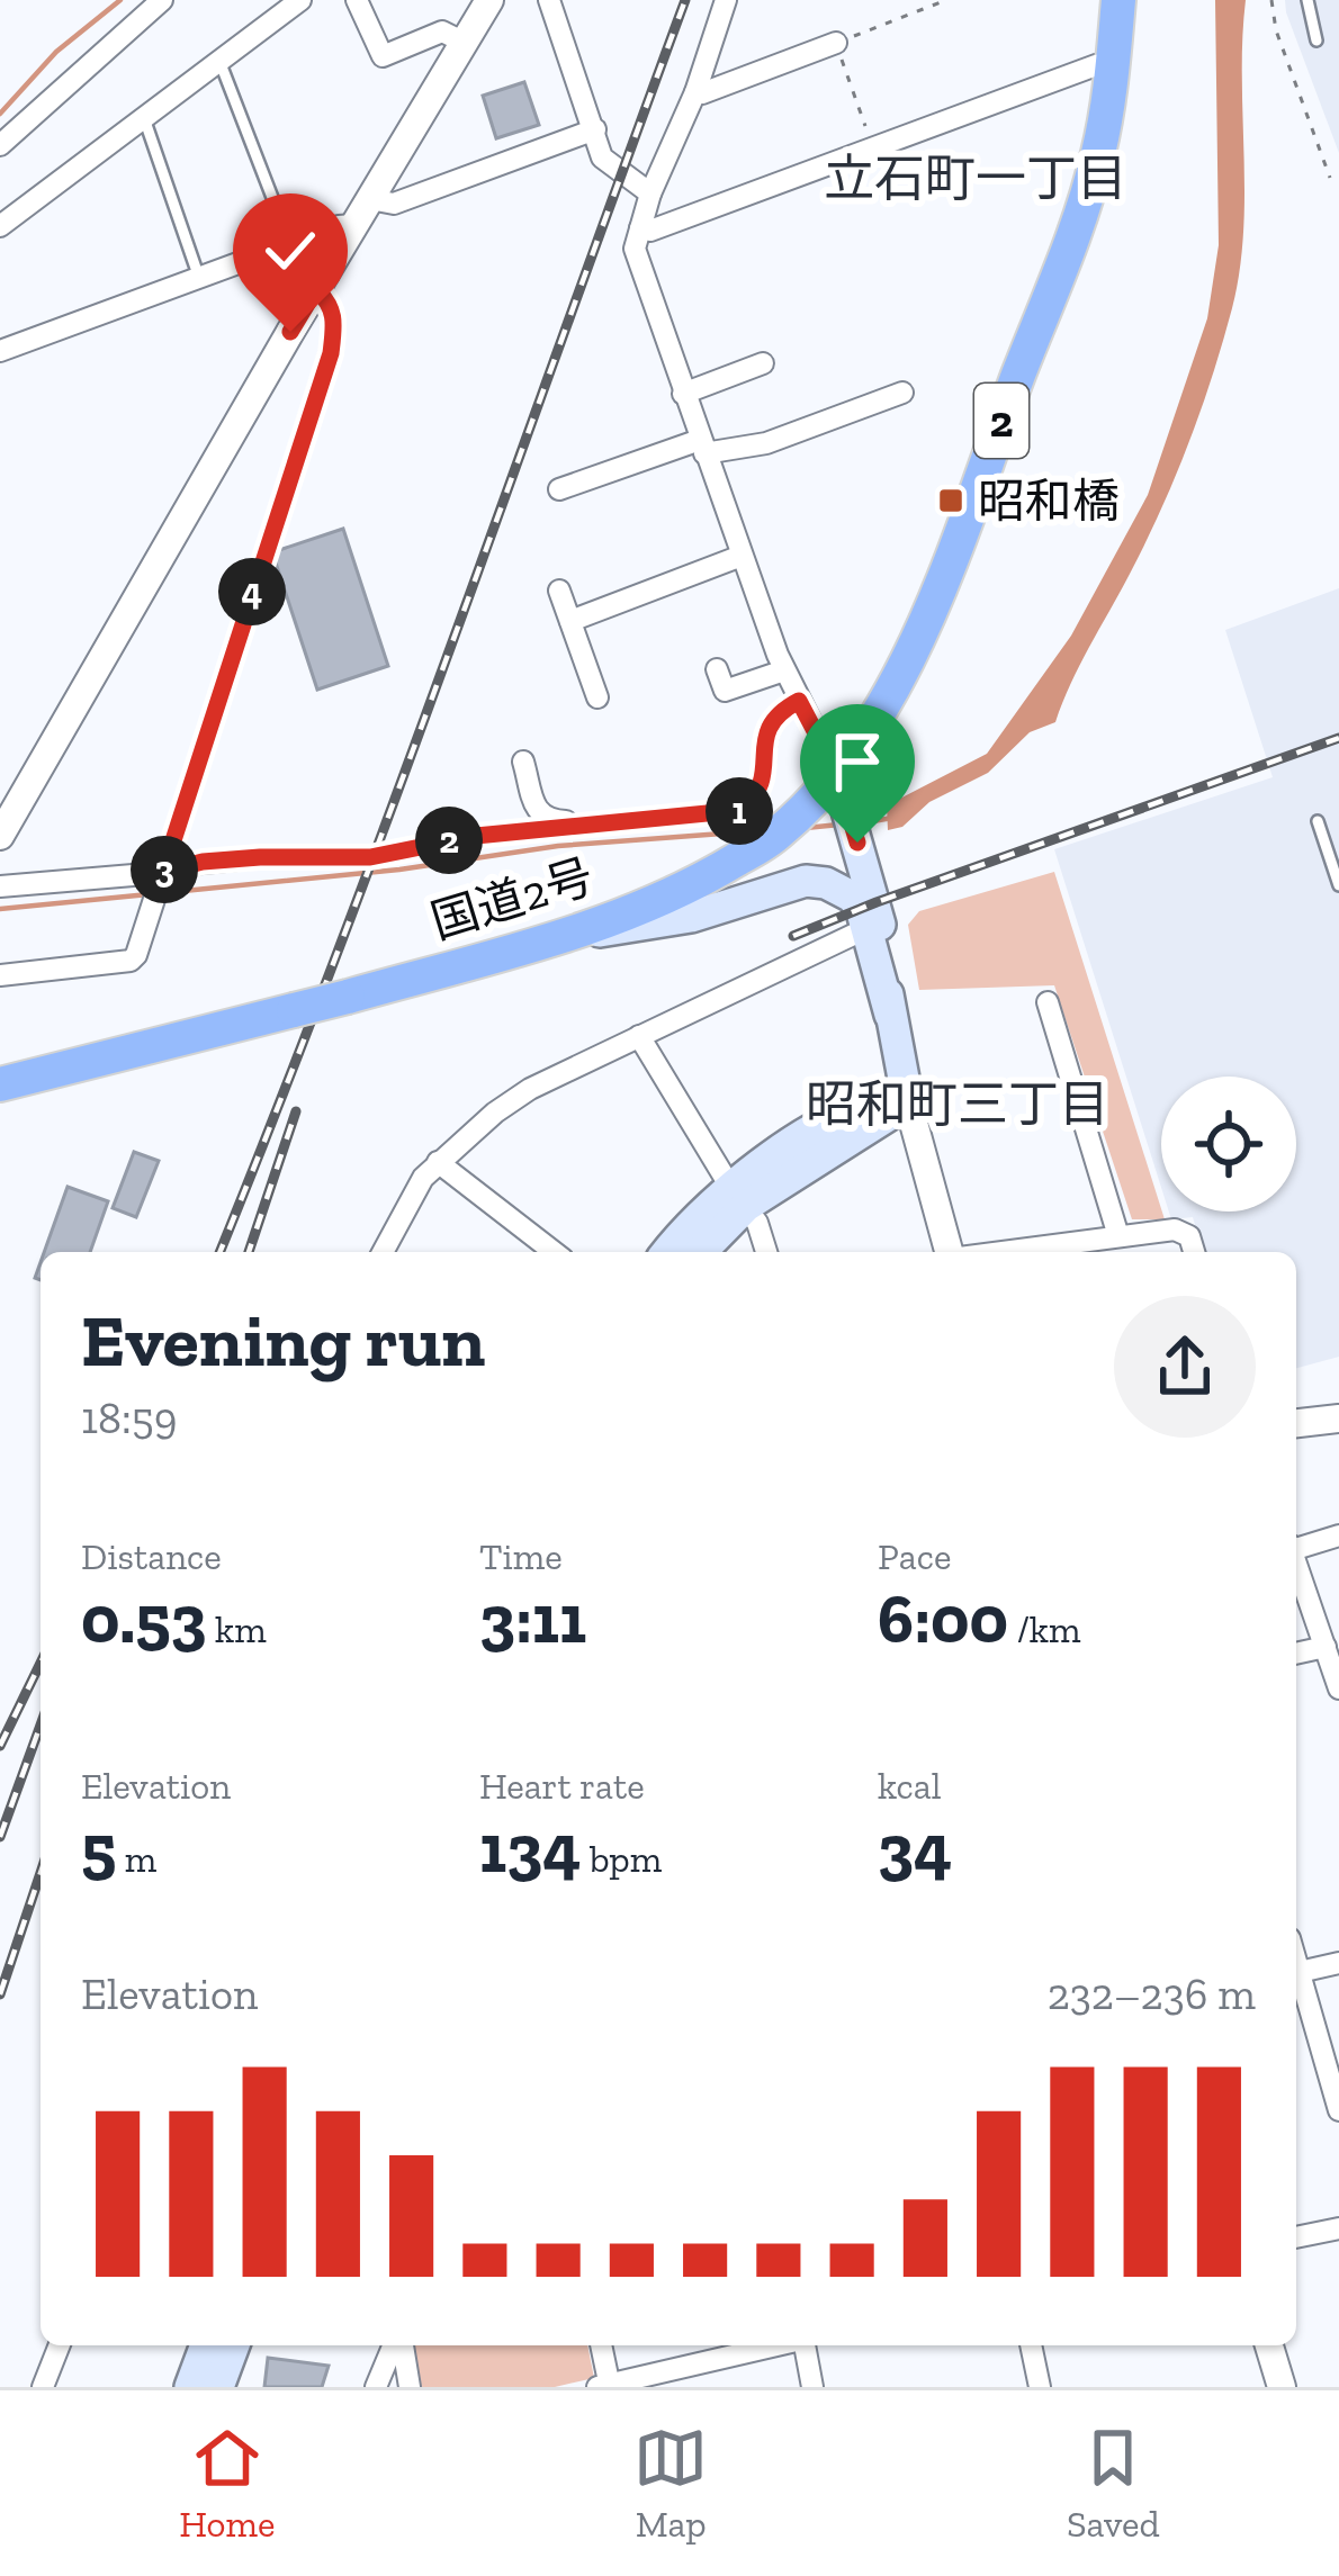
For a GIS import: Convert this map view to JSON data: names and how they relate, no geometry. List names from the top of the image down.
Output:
{
  "streets": {
    "highway": ["2", "国道2号"]
  },
  "districts": ["立石町一丁目", "昭和町三丁目"],
  "places": {
    "transit": ["昭和橋"]
  },
  "page": {
    "pins": [
      "4",
      "1",
      "2",
      "3"
    ],
    "heading": ["Evening run", "18:59"],
    "stats": [
      ["Distance", "0.53 km"],
      ["Time", "3:11"],
      ["Pace", "6:00 /km"],
      ["Elevation", "5 m"],
      ["Heart rate", "134 bpm"],
      ["kcal", "34"]
    ],
    "chart": ["Elevation", "232–236 m"],
    "tabs": ["Home", "Map", "Saved"]
  }
}
